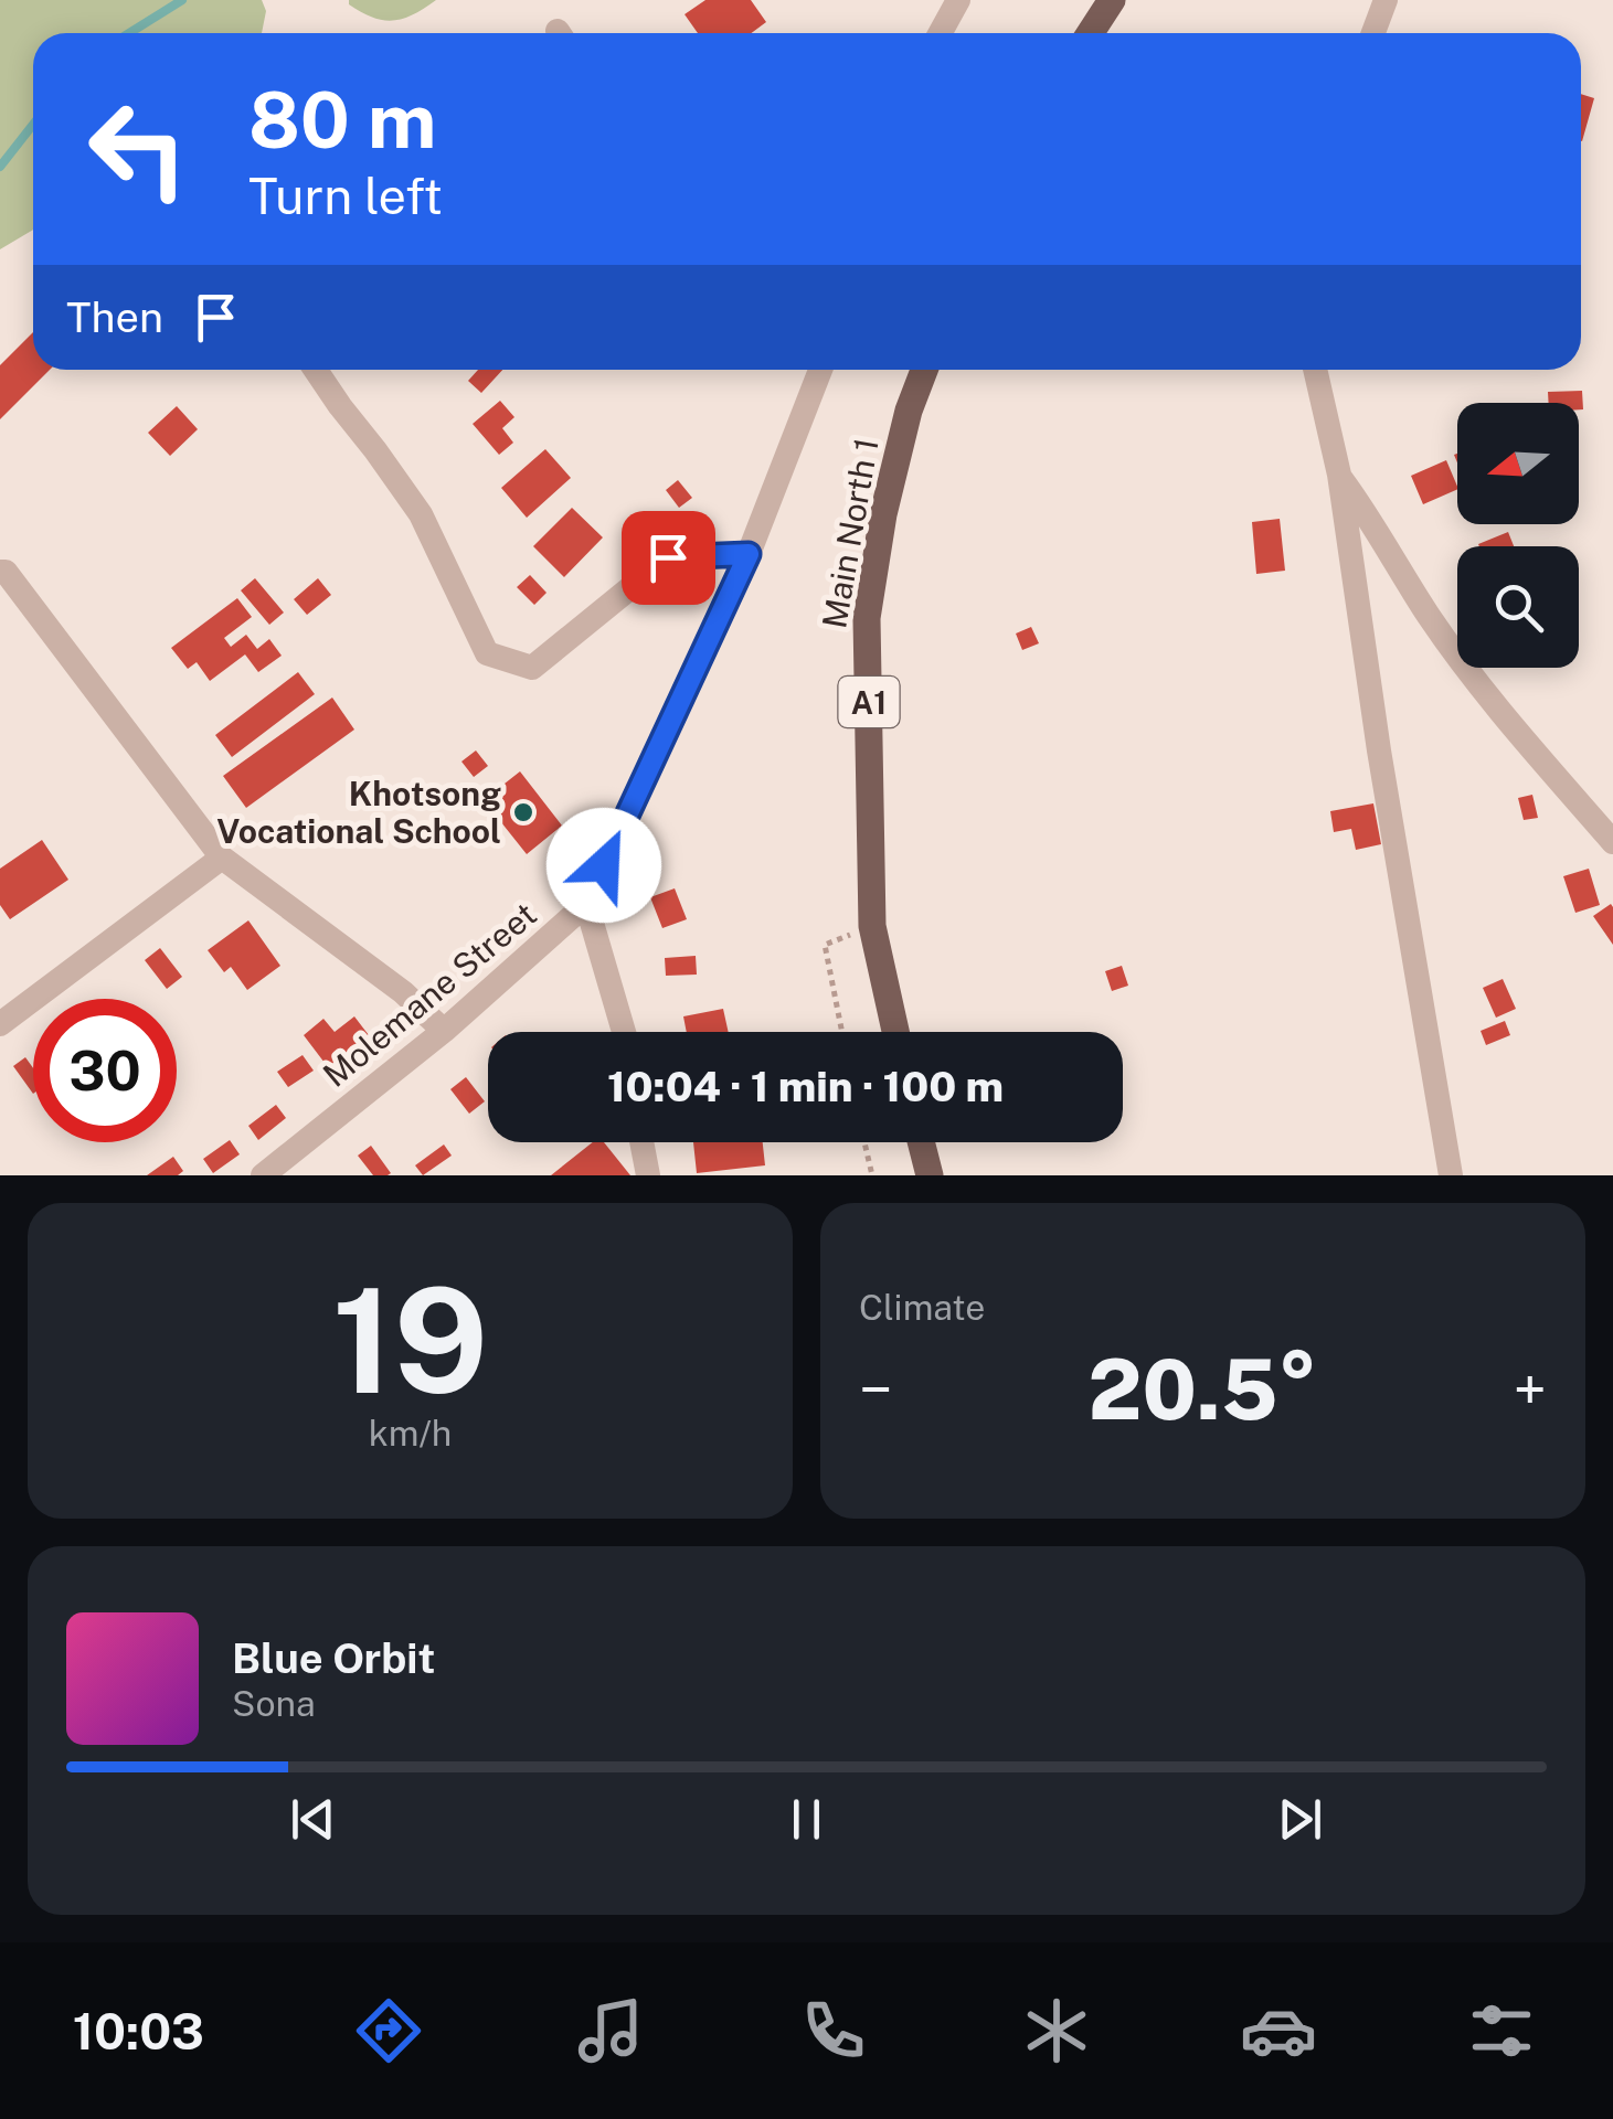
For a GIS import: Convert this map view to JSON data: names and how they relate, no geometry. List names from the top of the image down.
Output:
{
  "streets": {
    "main road": ["Main North 1", "A1"],
    "street": ["Molemane Street"]
  },
  "places": ["Khotsong Vocational School"],
  "north": "left",
  "page": {
    "turn": ["80 m", "Turn left"],
    "then": "Then",
    "limit": "30",
    "trip": "10:04 · 1 min · 100 m",
    "tile": [
      ["19", "km/h"],
      "Climate"
    ],
    "heat": ["−", "20.5°", "+"],
    "song": ["Blue Orbit", "Sona"],
    "tabs": "10:03"
  }
}
